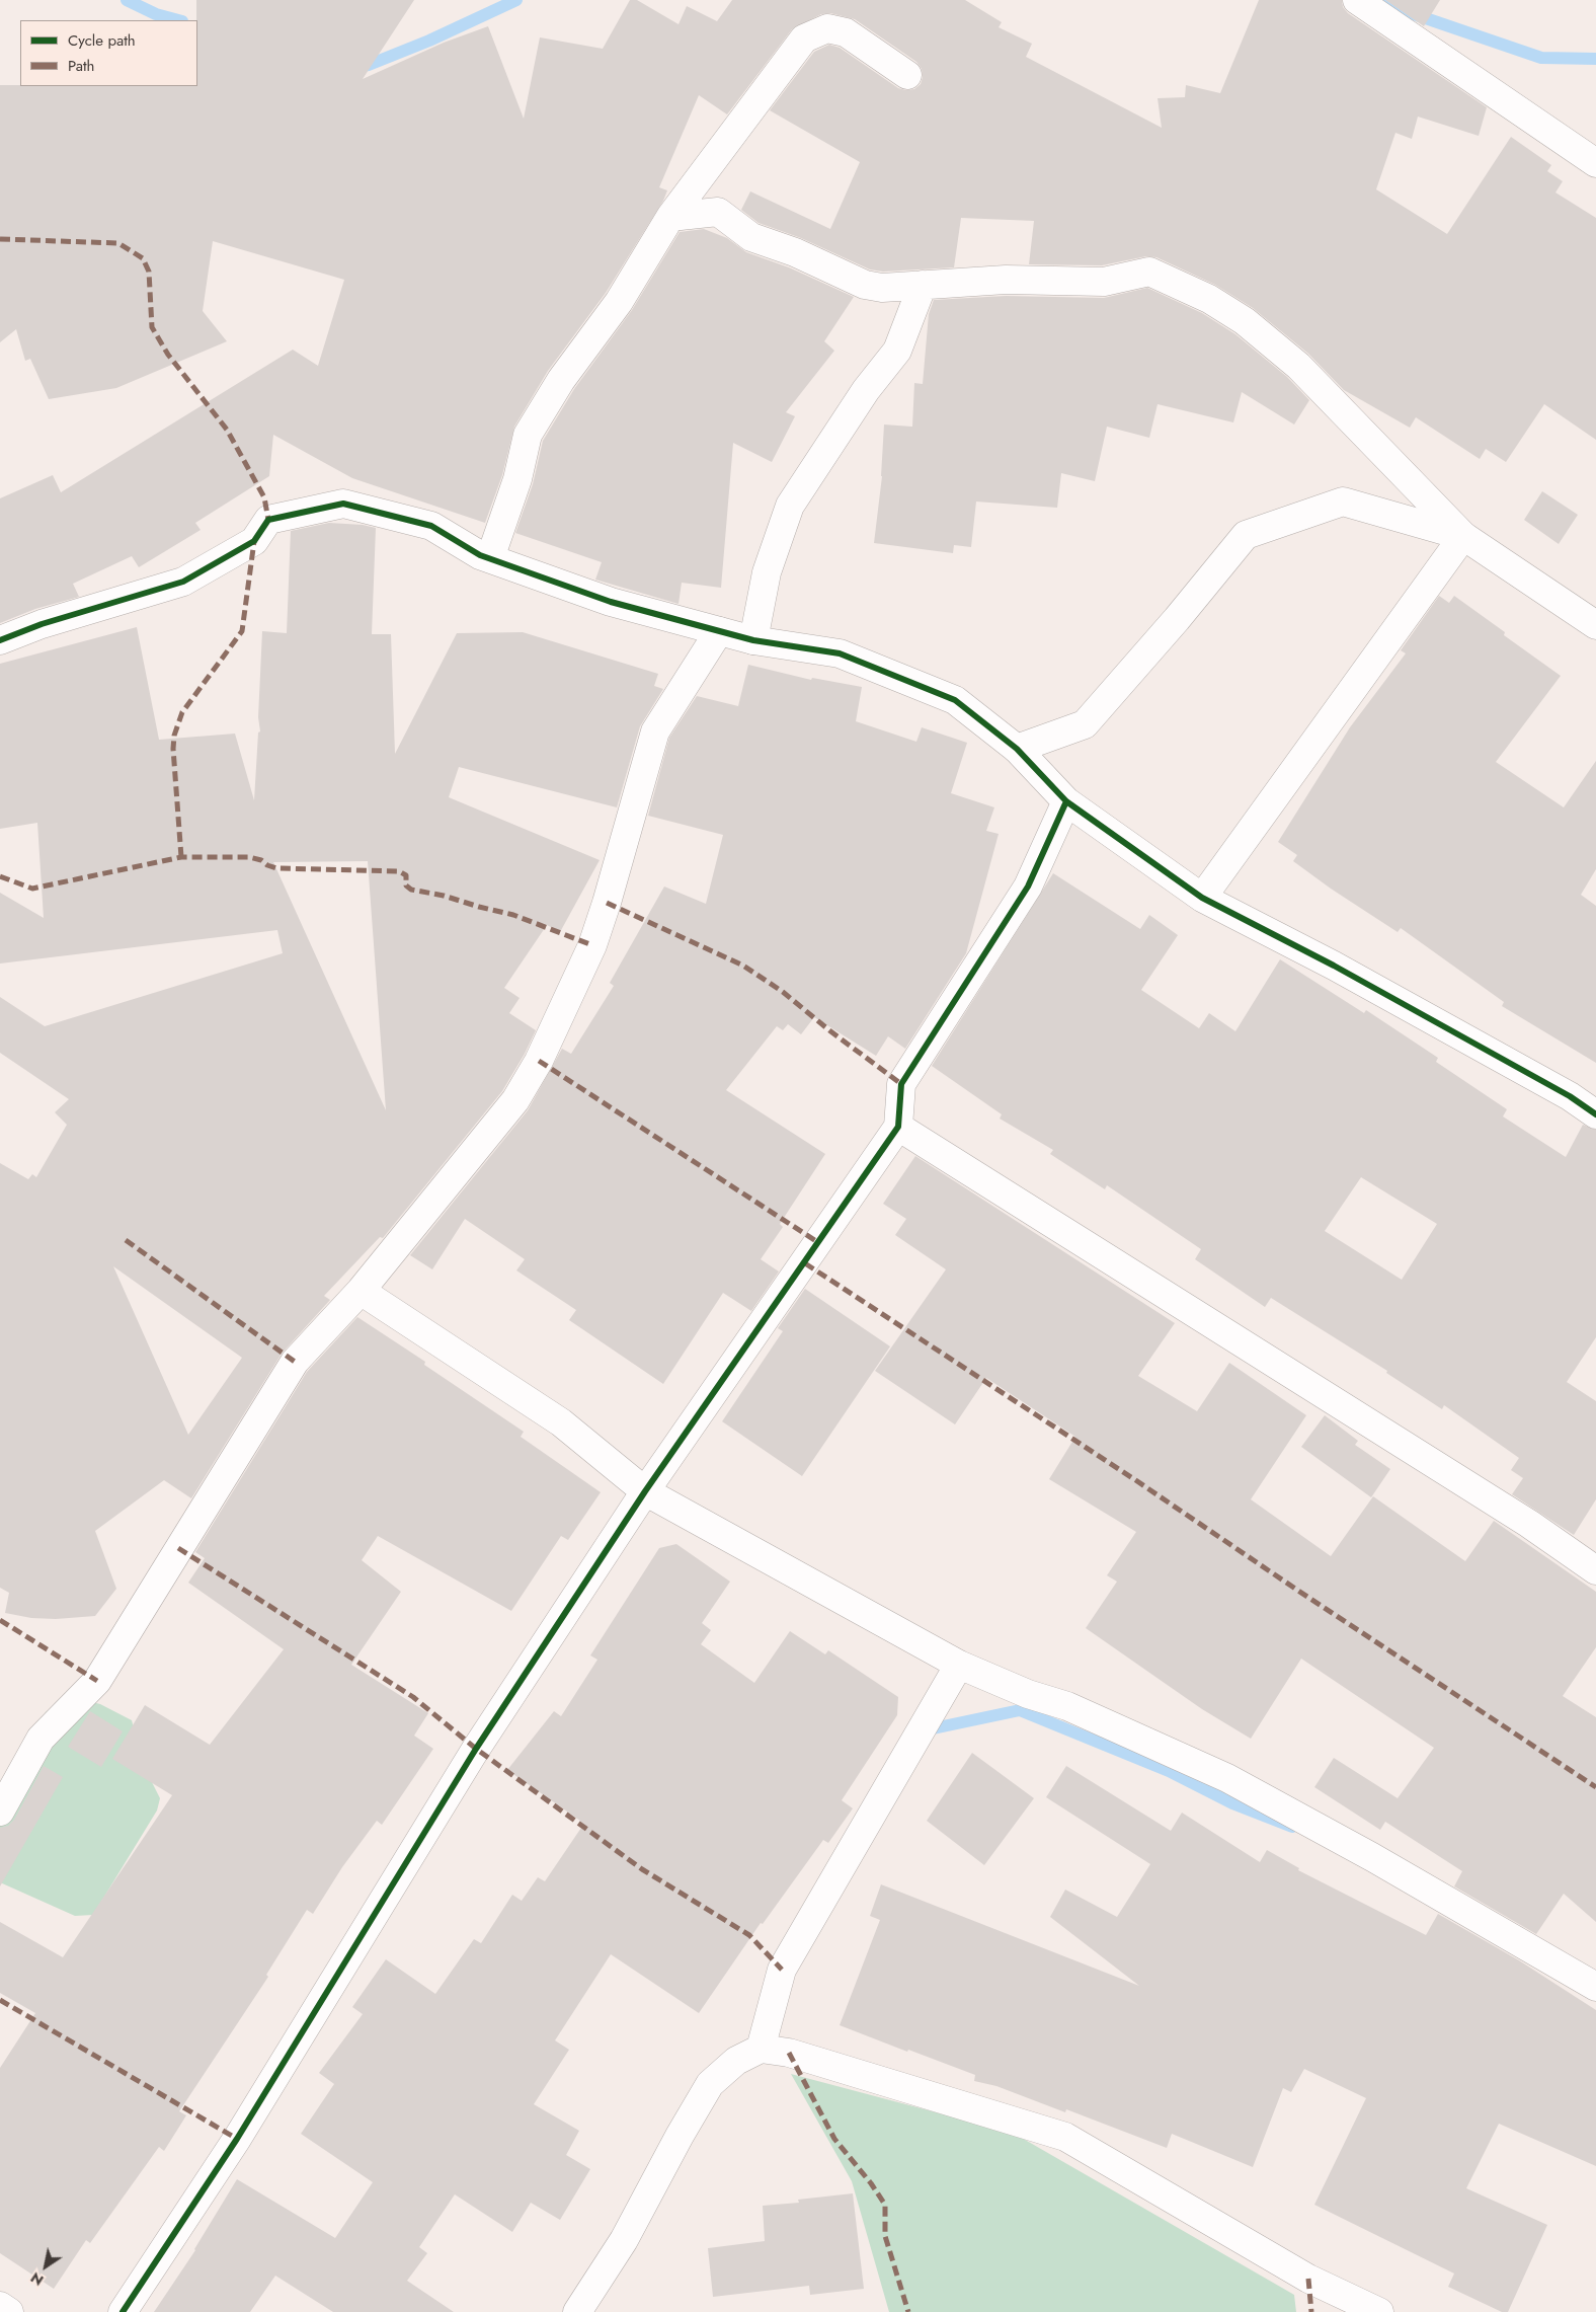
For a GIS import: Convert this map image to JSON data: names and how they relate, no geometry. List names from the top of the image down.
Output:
{
  "legend": ["Cycle path", "Path"],
  "north": "bottom left"
}
